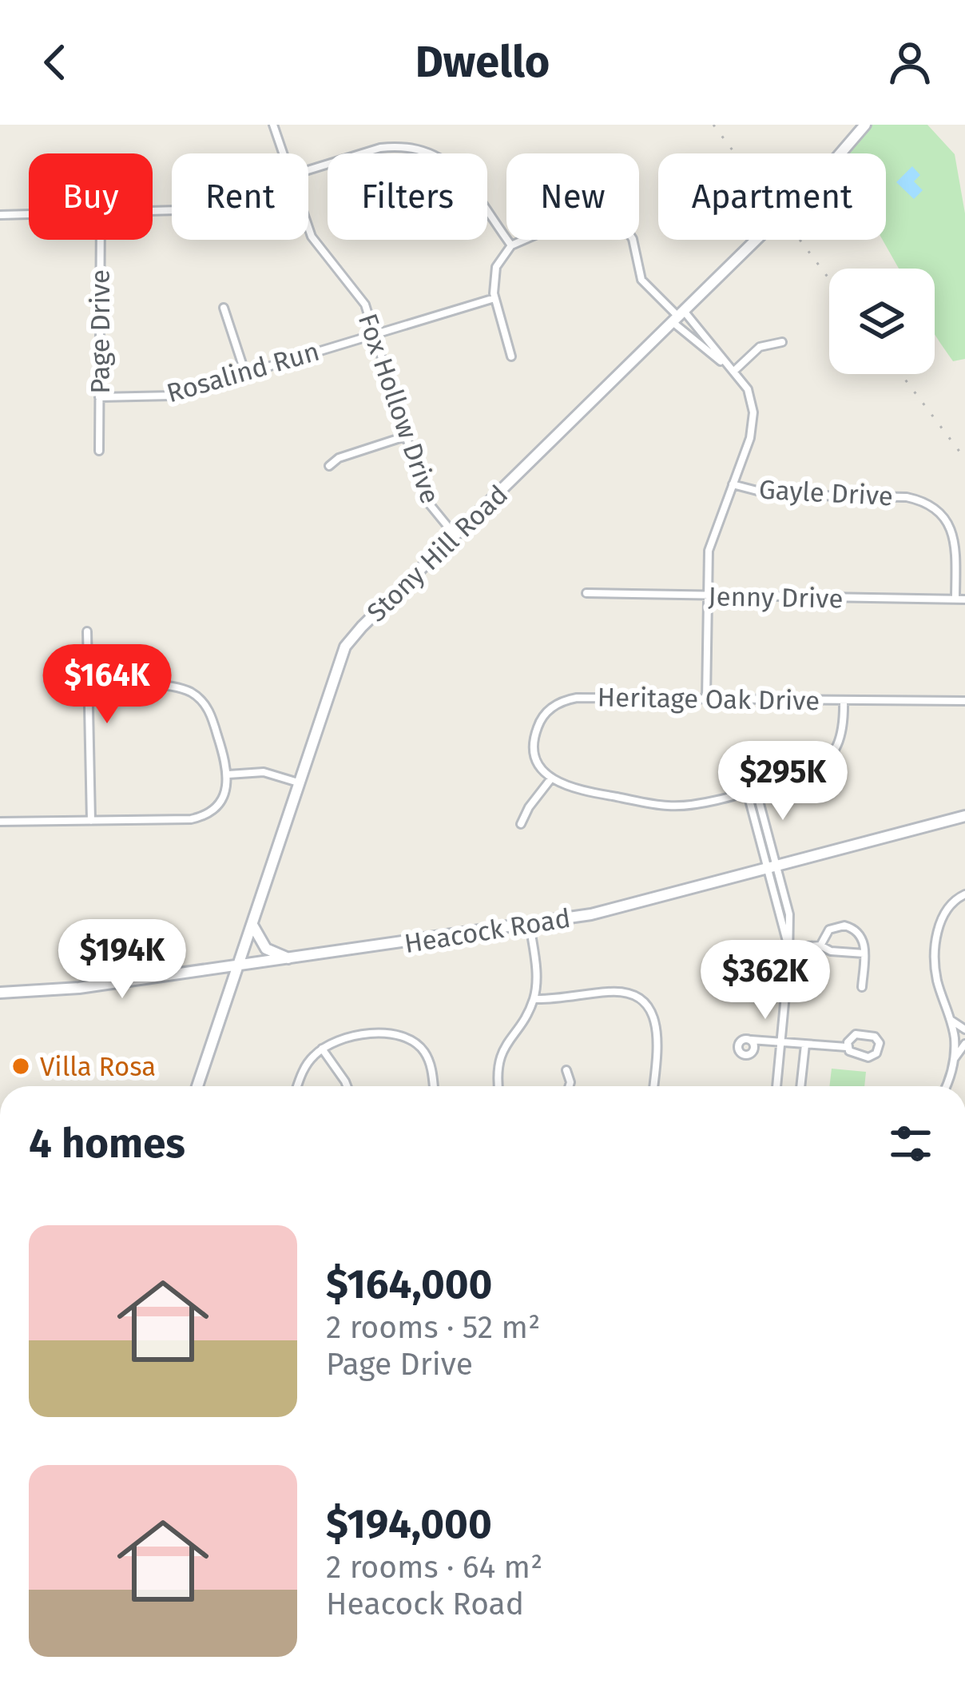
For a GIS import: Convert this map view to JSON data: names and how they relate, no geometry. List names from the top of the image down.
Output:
{
  "streets": {
    "street": [
      "Page Drive",
      "Rosalind Run",
      "Fox Hollow Drive",
      "Gayle Drive",
      "Stony Hill Road",
      "Jenny Drive",
      "Heritage Oak Drive",
      "Heacock Road"
    ]
  },
  "crossings": [
    ["Page Drive", "Rosalind Run"],
    ["Rosalind Run", "Fox Hollow Drive"],
    ["Fox Hollow Drive", "Stony Hill Road"],
    ["Gayle Drive", "Jenny Drive"],
    ["Stony Hill Road", "Heacock Road"]
  ],
  "places": ["Villa Rosa"],
  "page": {
    "header": "Dwello",
    "chip": [
      "Buy",
      "Rent",
      "Filters",
      "New",
      "Apartment"
    ],
    "price": [
      "$164K",
      "$295K",
      "$194K",
      "$362K"
    ],
    "heading": "4 homes",
    "list": [
      {
        "name": "$164,000",
        "note": "2 rooms · 52 m² · Page Drive"
      },
      {
        "name": "$194,000",
        "note": "2 rooms · 64 m² · Heacock Road"
      }
    ]
  }
}
